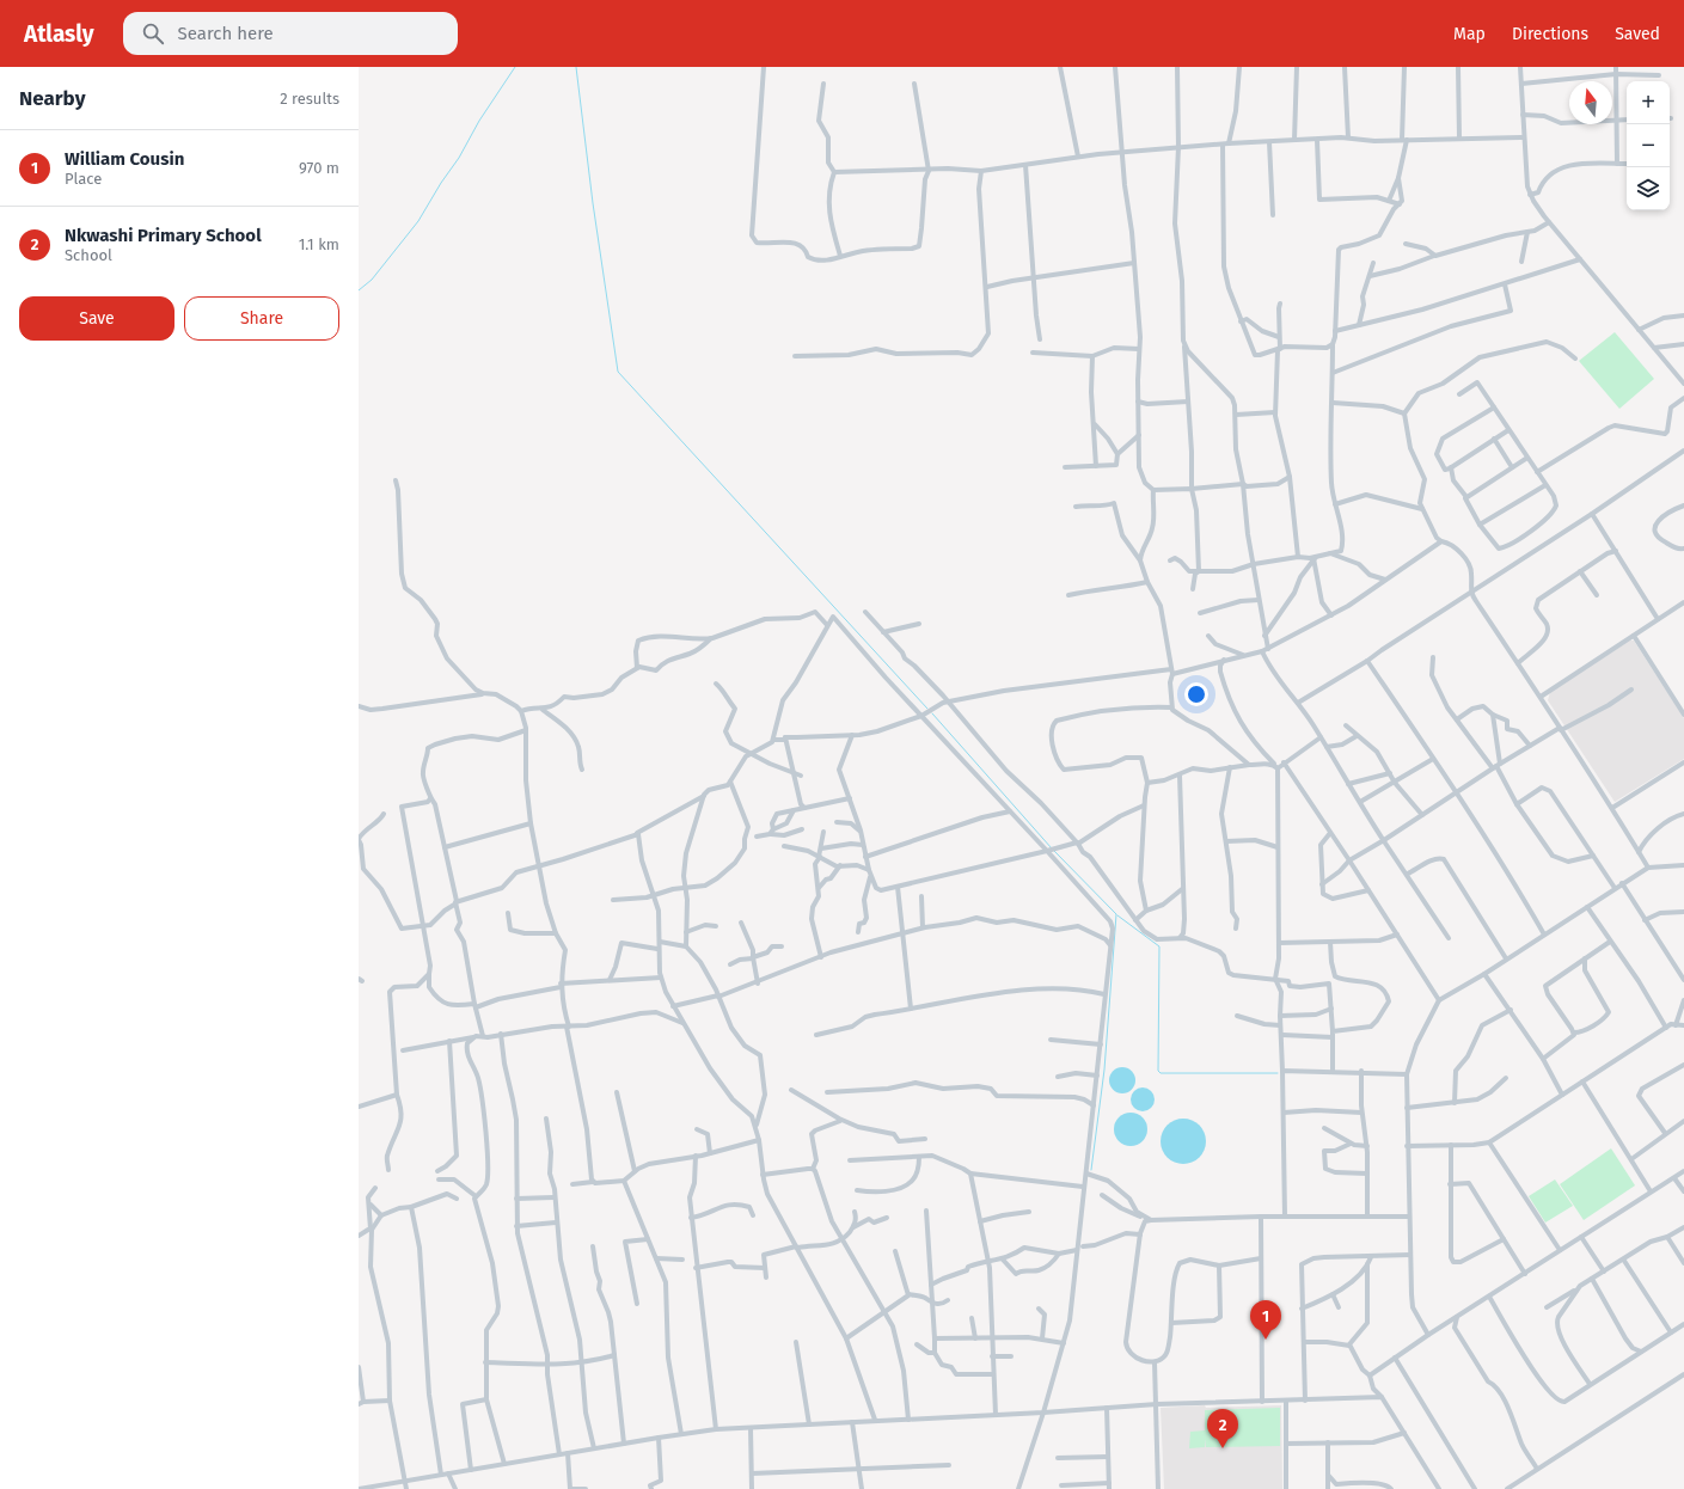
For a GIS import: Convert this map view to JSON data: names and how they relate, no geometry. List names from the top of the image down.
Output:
{
  "north": "top",
  "page": {
    "header": "Atlasly",
    "search": "Search here",
    "nav": ["Map", "Directions", "Saved"],
    "heading": ["Nearby", "2 results"],
    "map_buttons": ["+", "−"],
    "list": [
      {
        "mark": "1",
        "name": "William Cousin",
        "note": "Place",
        "value": "970 m"
      },
      {
        "mark": "2",
        "name": "Nkwashi Primary School",
        "note": "School",
        "value": "1.1 km"
      }
    ],
    "buttons": ["Save", "Share"],
    "pins": ["1", "2"]
  }
}
